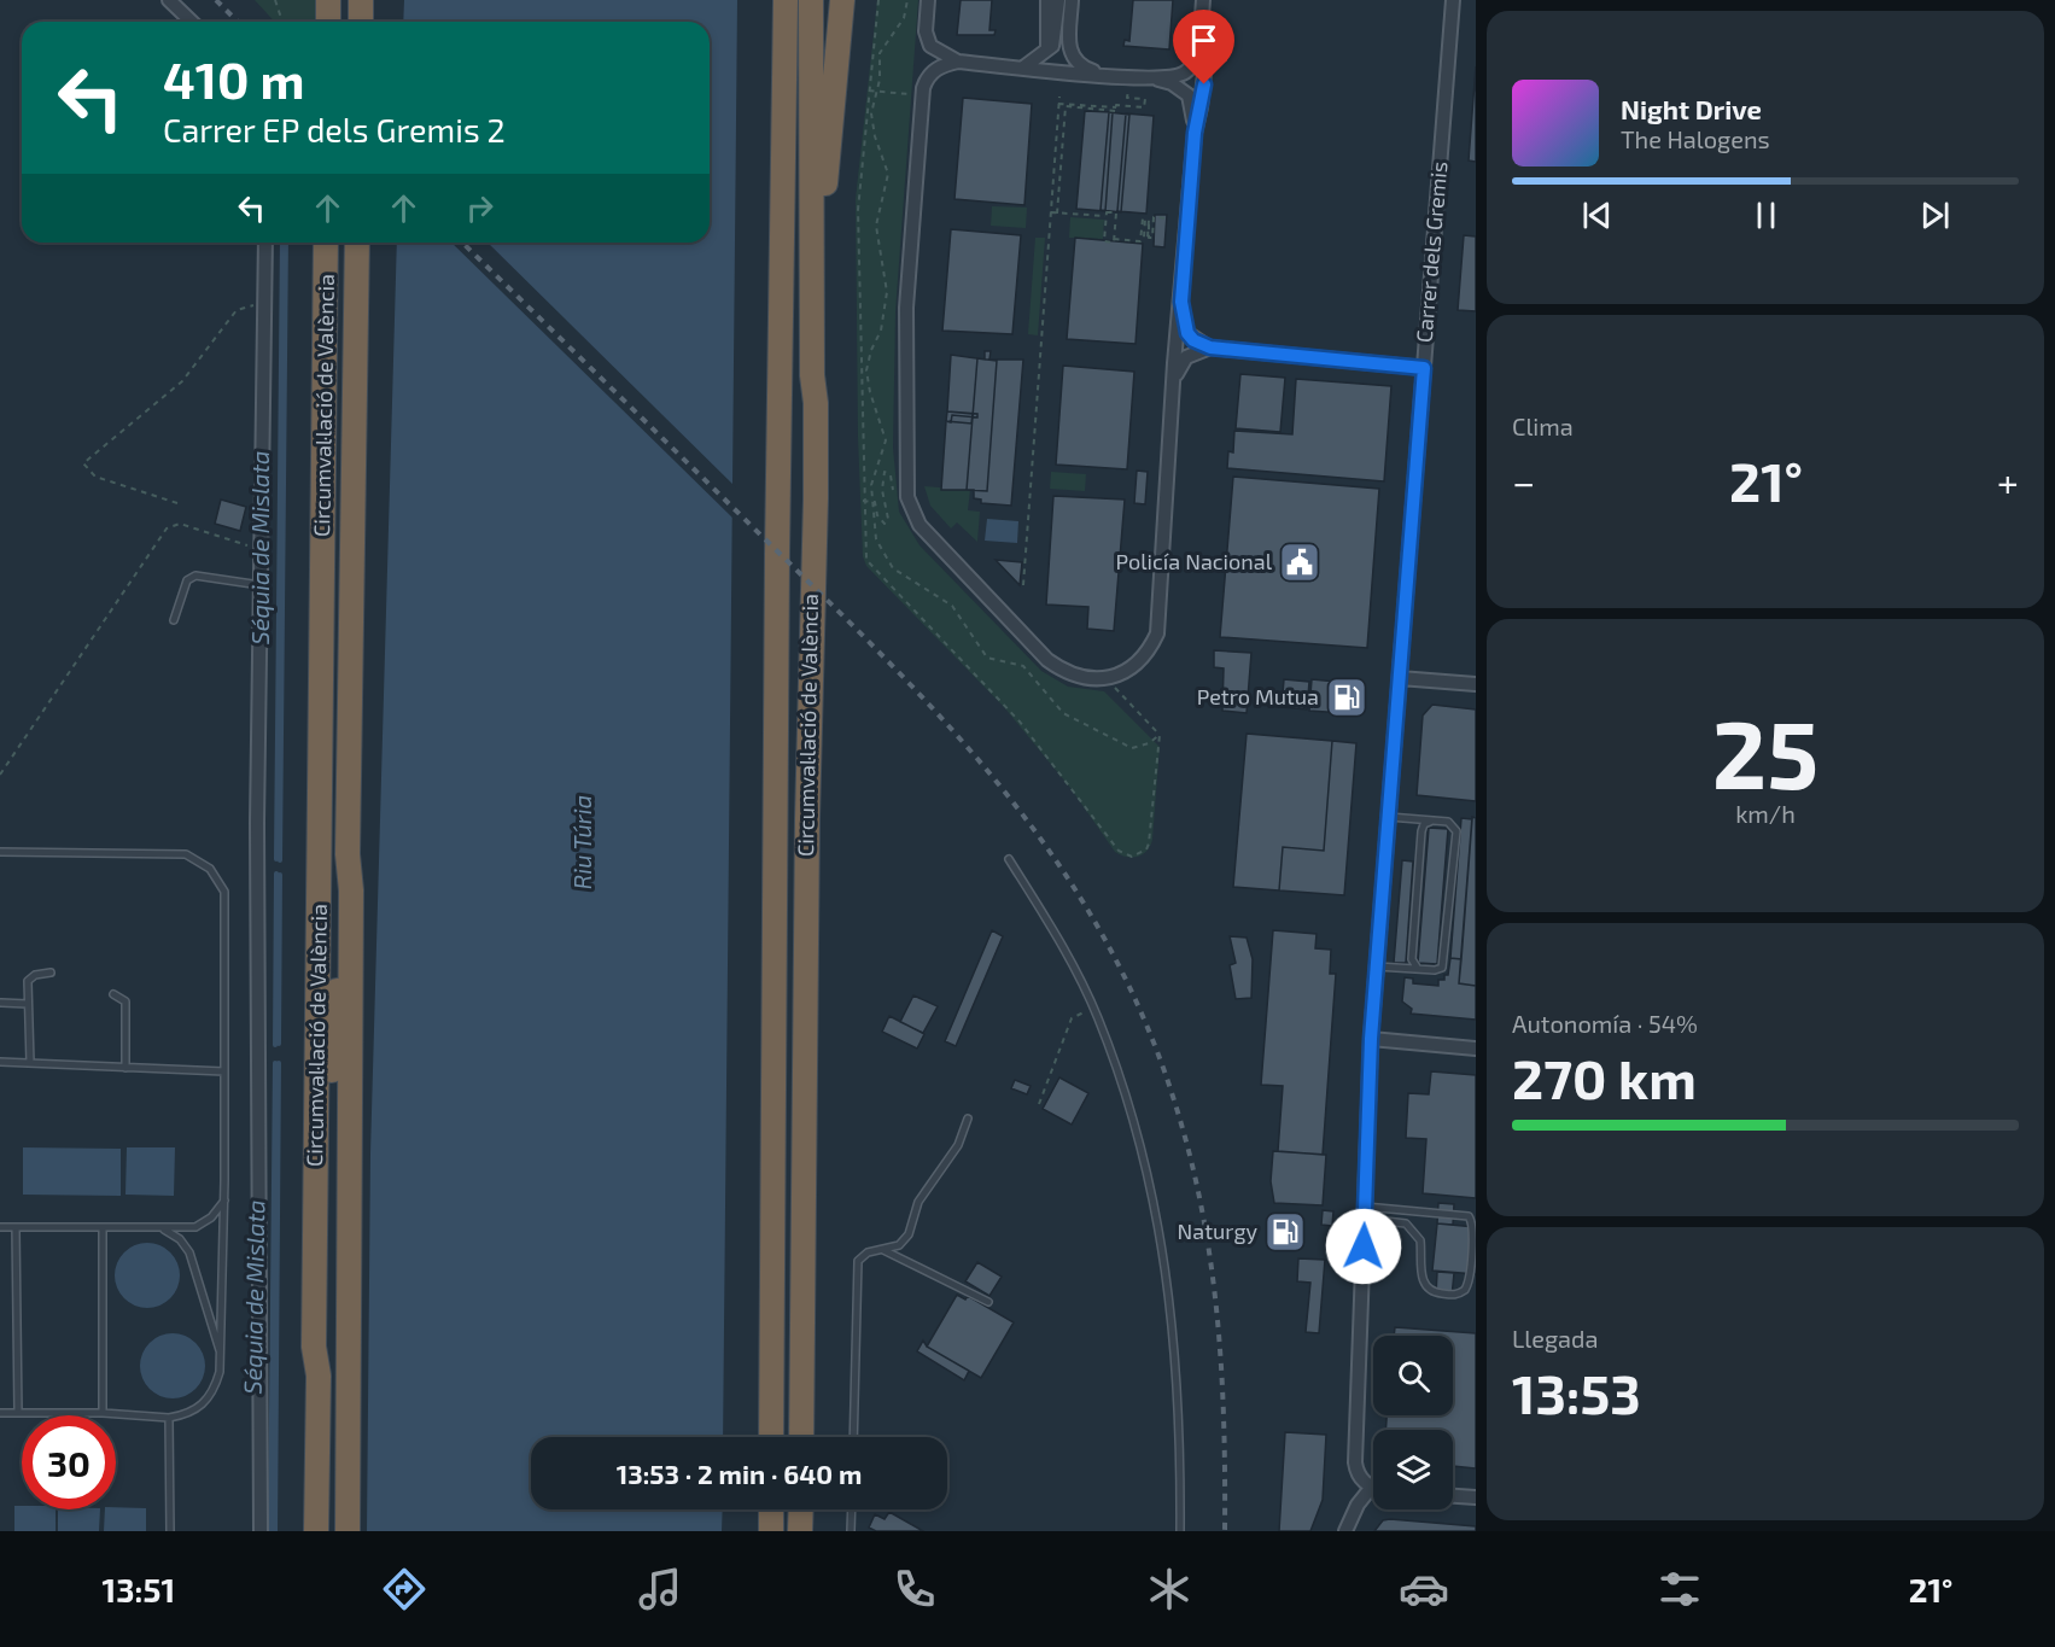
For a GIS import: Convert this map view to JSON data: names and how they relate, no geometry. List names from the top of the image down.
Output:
{
  "streets": {
    "highway": ["Circumval·lació de València"],
    "street": ["Carrer dels Gremis"]
  },
  "water": ["Séquia de Mislata", "Riu Túria"],
  "places": {
    "public building": ["Policía Nacional"],
    "fuel station": ["Petro Mutua", "Naturgy"]
  },
  "page": {
    "turn": ["410 m", "Carrer EP dels Gremis 2"],
    "song": ["Night Drive", "The Halogens"],
    "tile": [
      "Clima",
      ["25", "km/h"],
      ["Autonomía · 54%", "270 km"],
      ["Llegada", "13:53"]
    ],
    "heat": ["−", "21°", "+"],
    "limit": "30",
    "trip": "13:53 · 2 min · 640 m",
    "tabs": ["13:51", "21°"]
  }
}
